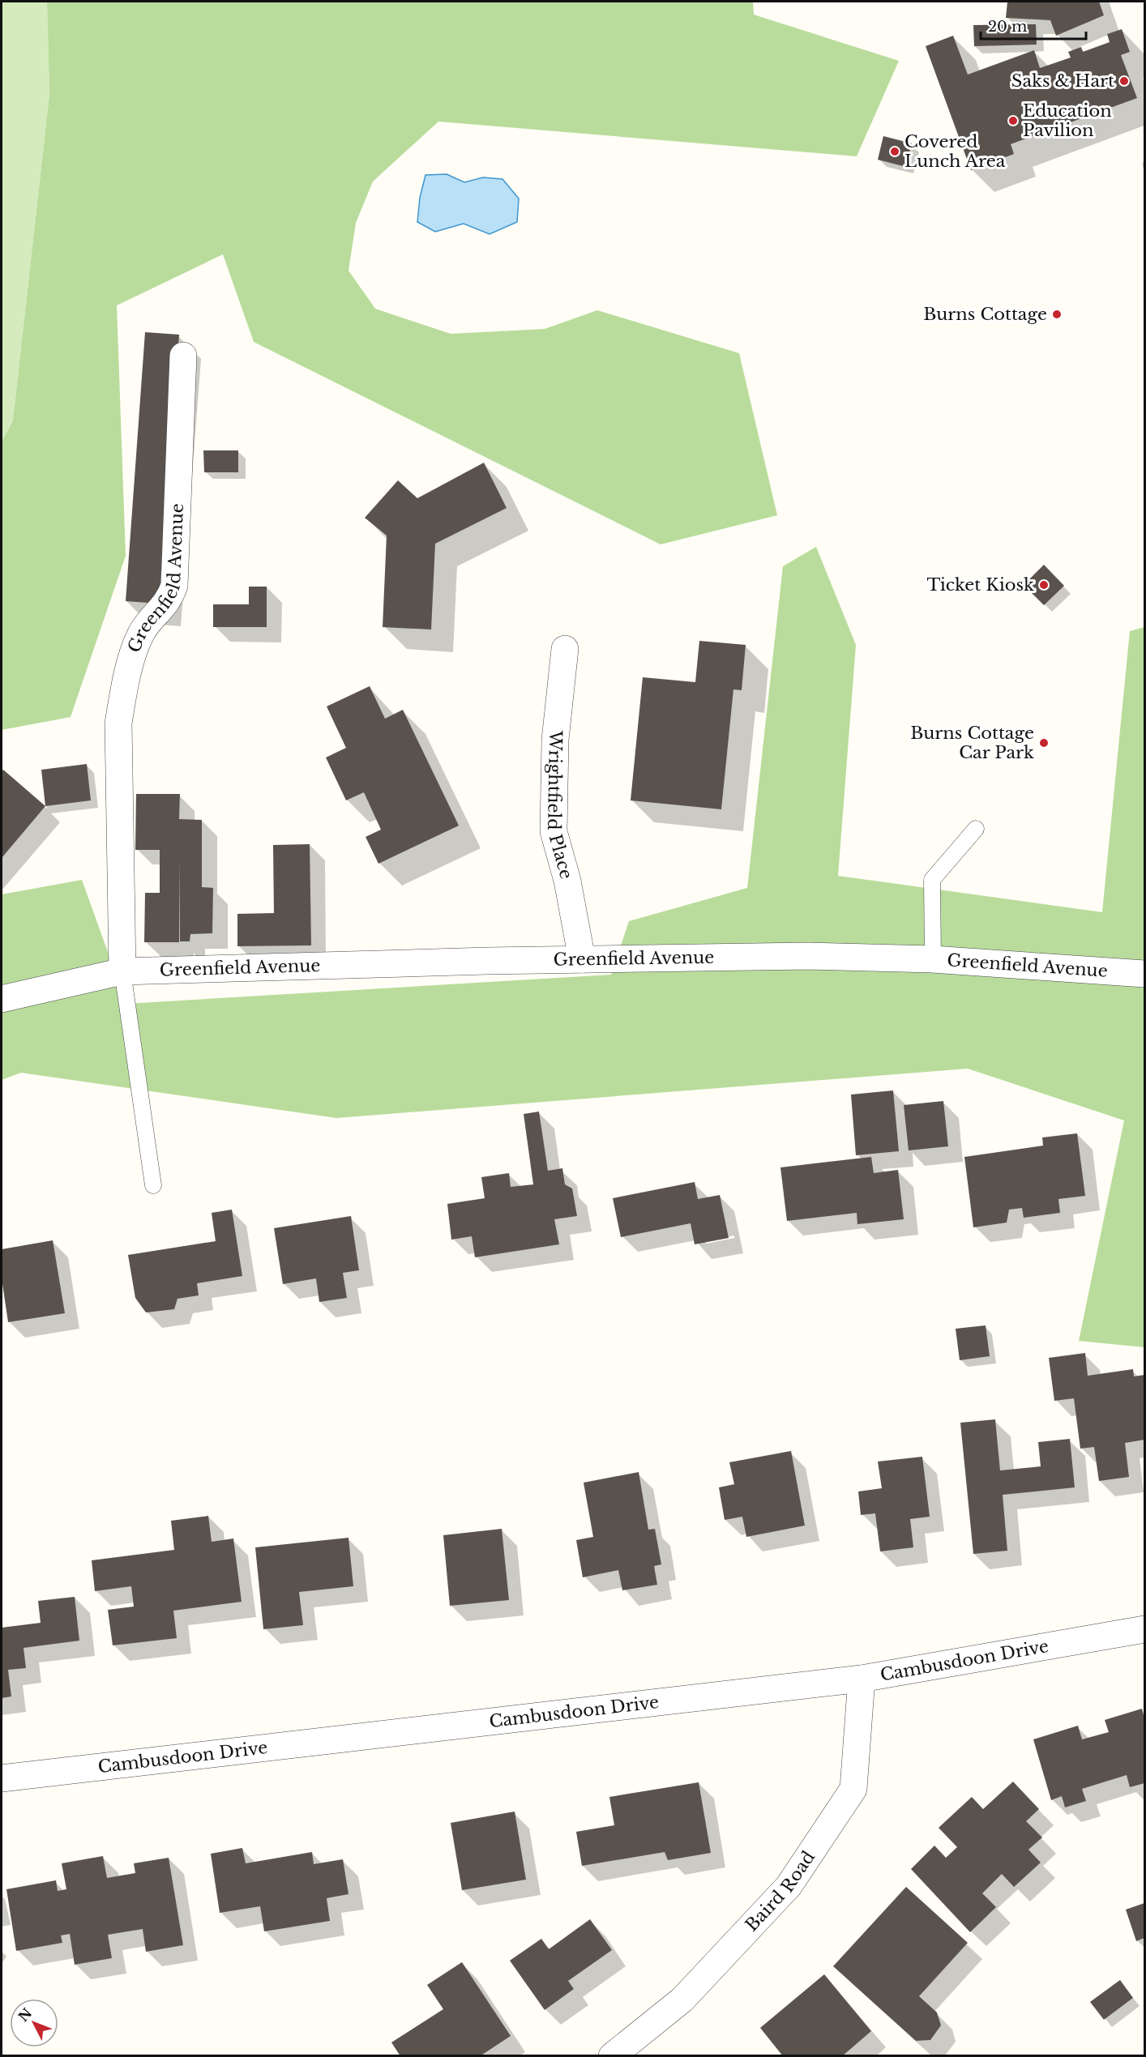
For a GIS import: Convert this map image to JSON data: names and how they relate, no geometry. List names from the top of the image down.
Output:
{
  "streets": {
    "street": [
      "Greenfield Avenue",
      "Wrightfield Place",
      "Cambusdoon Drive",
      "Baird Road"
    ]
  },
  "crossings": [
    ["Greenfield Avenue", "Wrightfield Place"],
    ["Cambusdoon Drive", "Baird Road"]
  ],
  "places": [
    "Saks & Hart",
    "Education Pavilion",
    "Covered Lunch Area",
    "Burns Cottage",
    "Ticket Kiosk",
    "Burns Cottage Car Park"
  ],
  "scale_bar": "20 m",
  "north": "top left"
}
